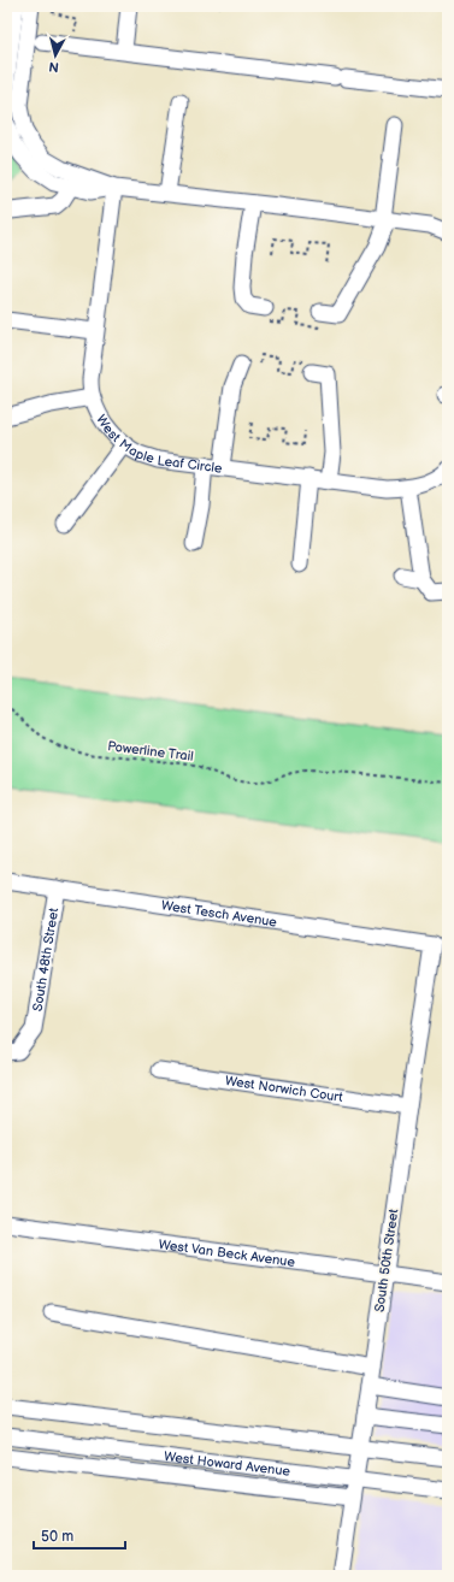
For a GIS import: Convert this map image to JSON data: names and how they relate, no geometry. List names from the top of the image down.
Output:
{
  "streets": {
    "street": [
      "West Maple Leaf Circle",
      "West Tesch Avenue",
      "South 48th Street",
      "West Norwich Court",
      "West Van Beck Avenue",
      "South 50th Street",
      "West Howard Avenue"
    ],
    "path": ["Powerline Trail"]
  },
  "crossings": [
    ["West Tesch Avenue", "South 48th Street"],
    ["West Tesch Avenue", "South 50th Street"],
    ["West Norwich Court", "South 50th Street"],
    ["West Van Beck Avenue", "South 50th Street"],
    ["South 50th Street", "West Howard Avenue"]
  ],
  "scale_bar": "50 m",
  "north": "bottom"
}
